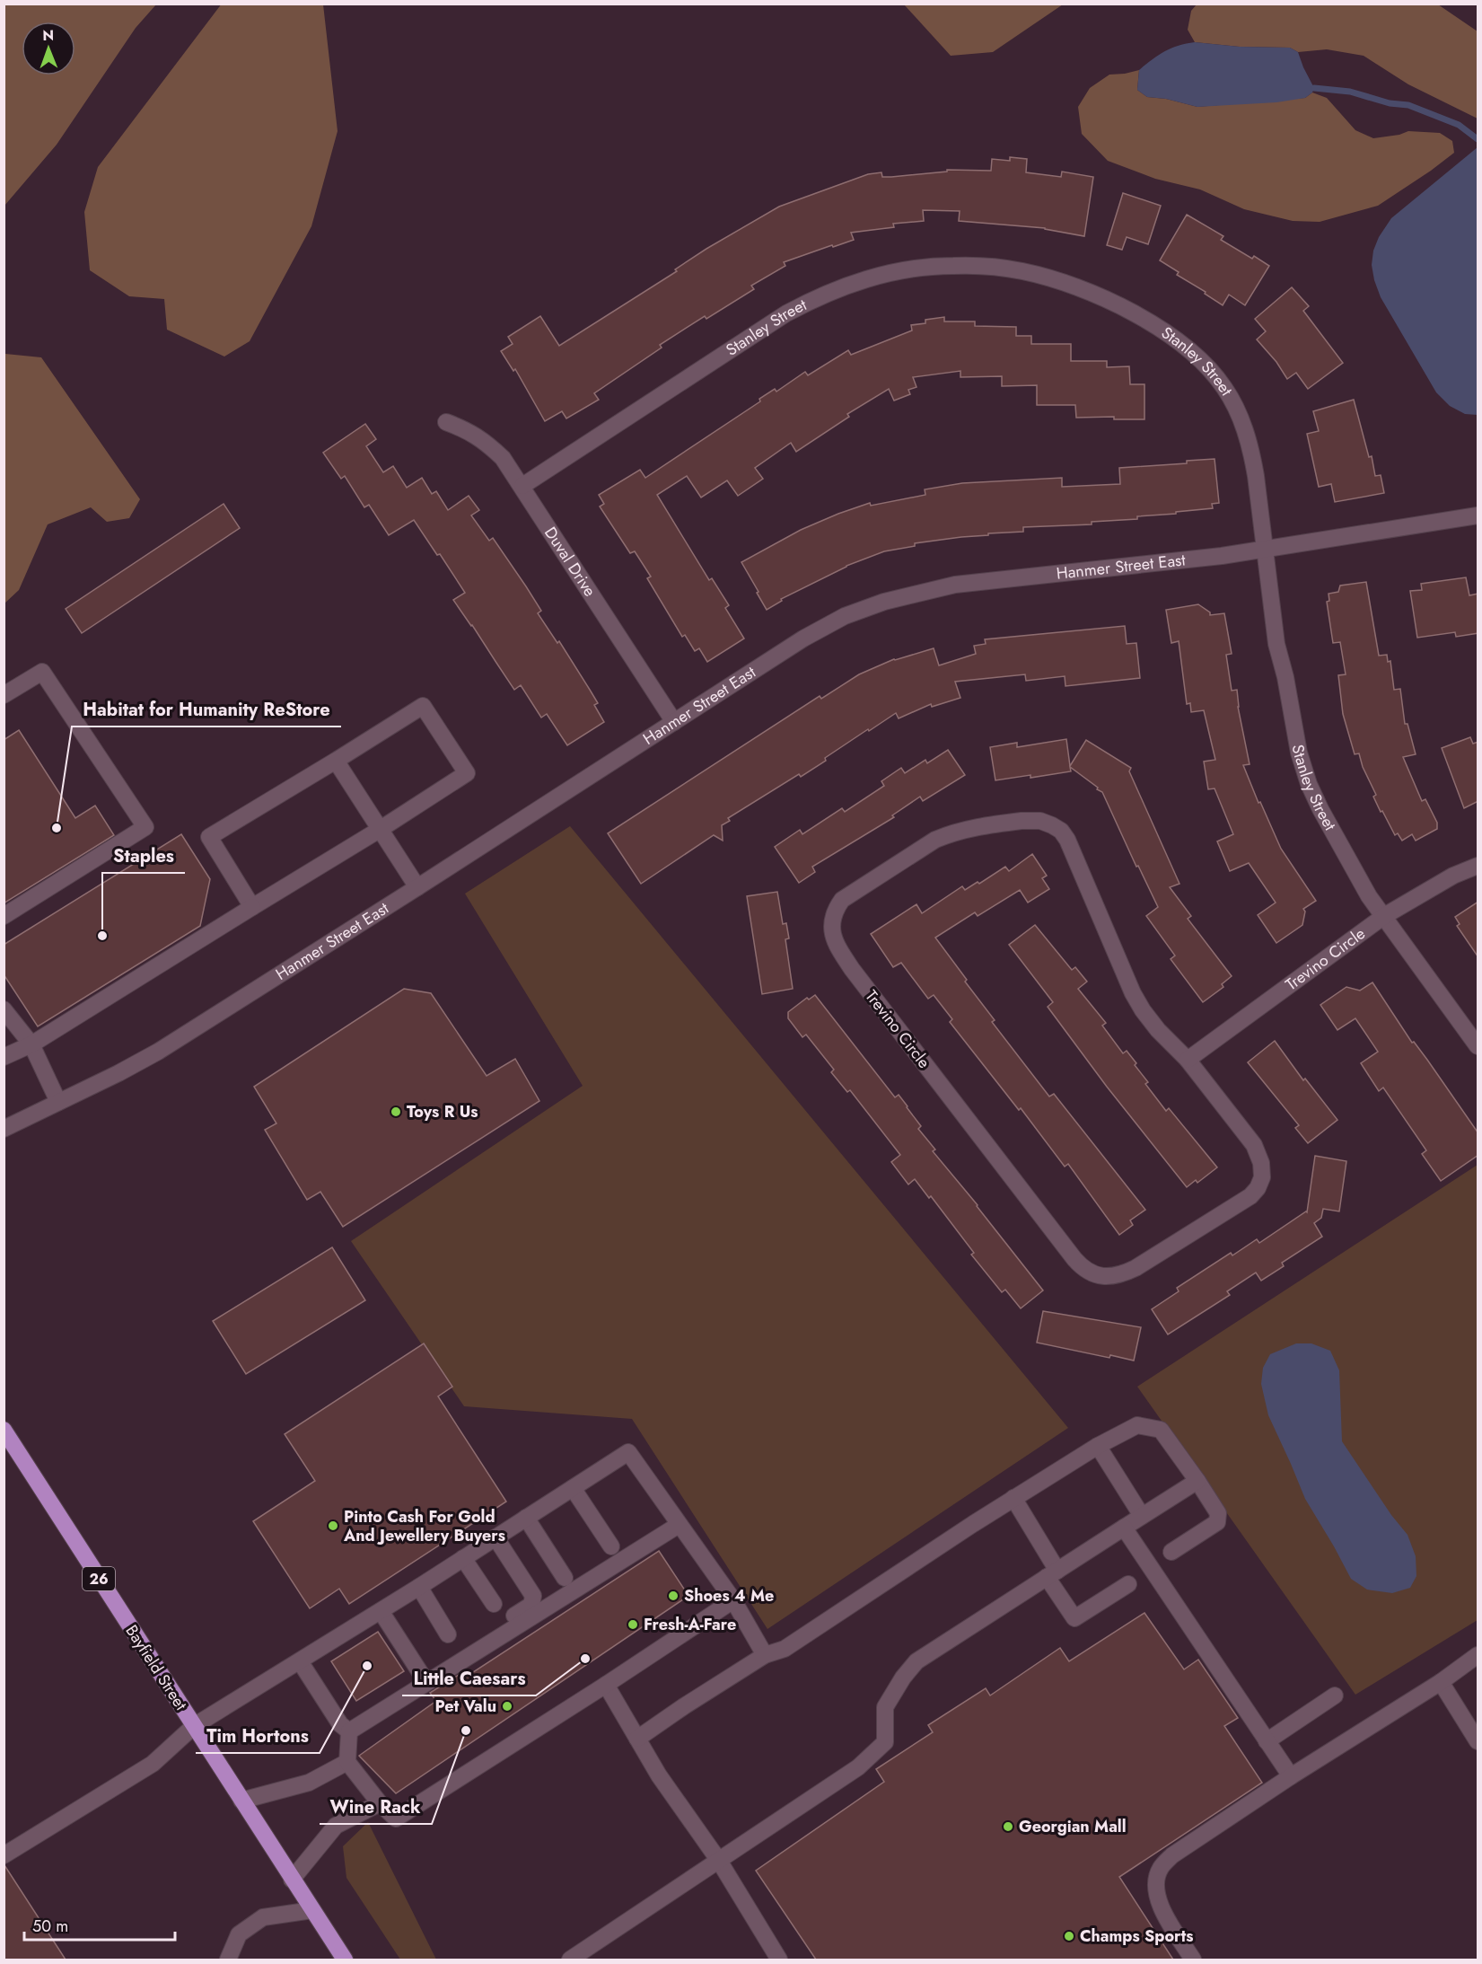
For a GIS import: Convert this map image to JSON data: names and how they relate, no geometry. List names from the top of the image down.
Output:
{
  "streets": {
    "main road": ["26", "Bayfield Street"],
    "street": [
      "Stanley Street",
      "Duval Drive",
      "Hanmer Street East",
      "Trevino Circle"
    ]
  },
  "crossings": [
    ["Stanley Street", "Duval Drive"],
    ["Stanley Street", "Hanmer Street East"],
    ["Stanley Street", "Trevino Circle"],
    ["Duval Drive", "Hanmer Street East"]
  ],
  "places": [
    "Habitat for Humanity ReStore",
    "Staples",
    "Toys R Us",
    "Pinto Cash For Gold And Jewellery Buyers",
    "Shoes 4 Me",
    "Fresh-A-Fare",
    "Little Caesars",
    "Tim Hortons",
    "Pet Valu",
    "Wine Rack",
    "Georgian Mall",
    "Champs Sports"
  ],
  "scale_bar": "50 m",
  "north": "top"
}
